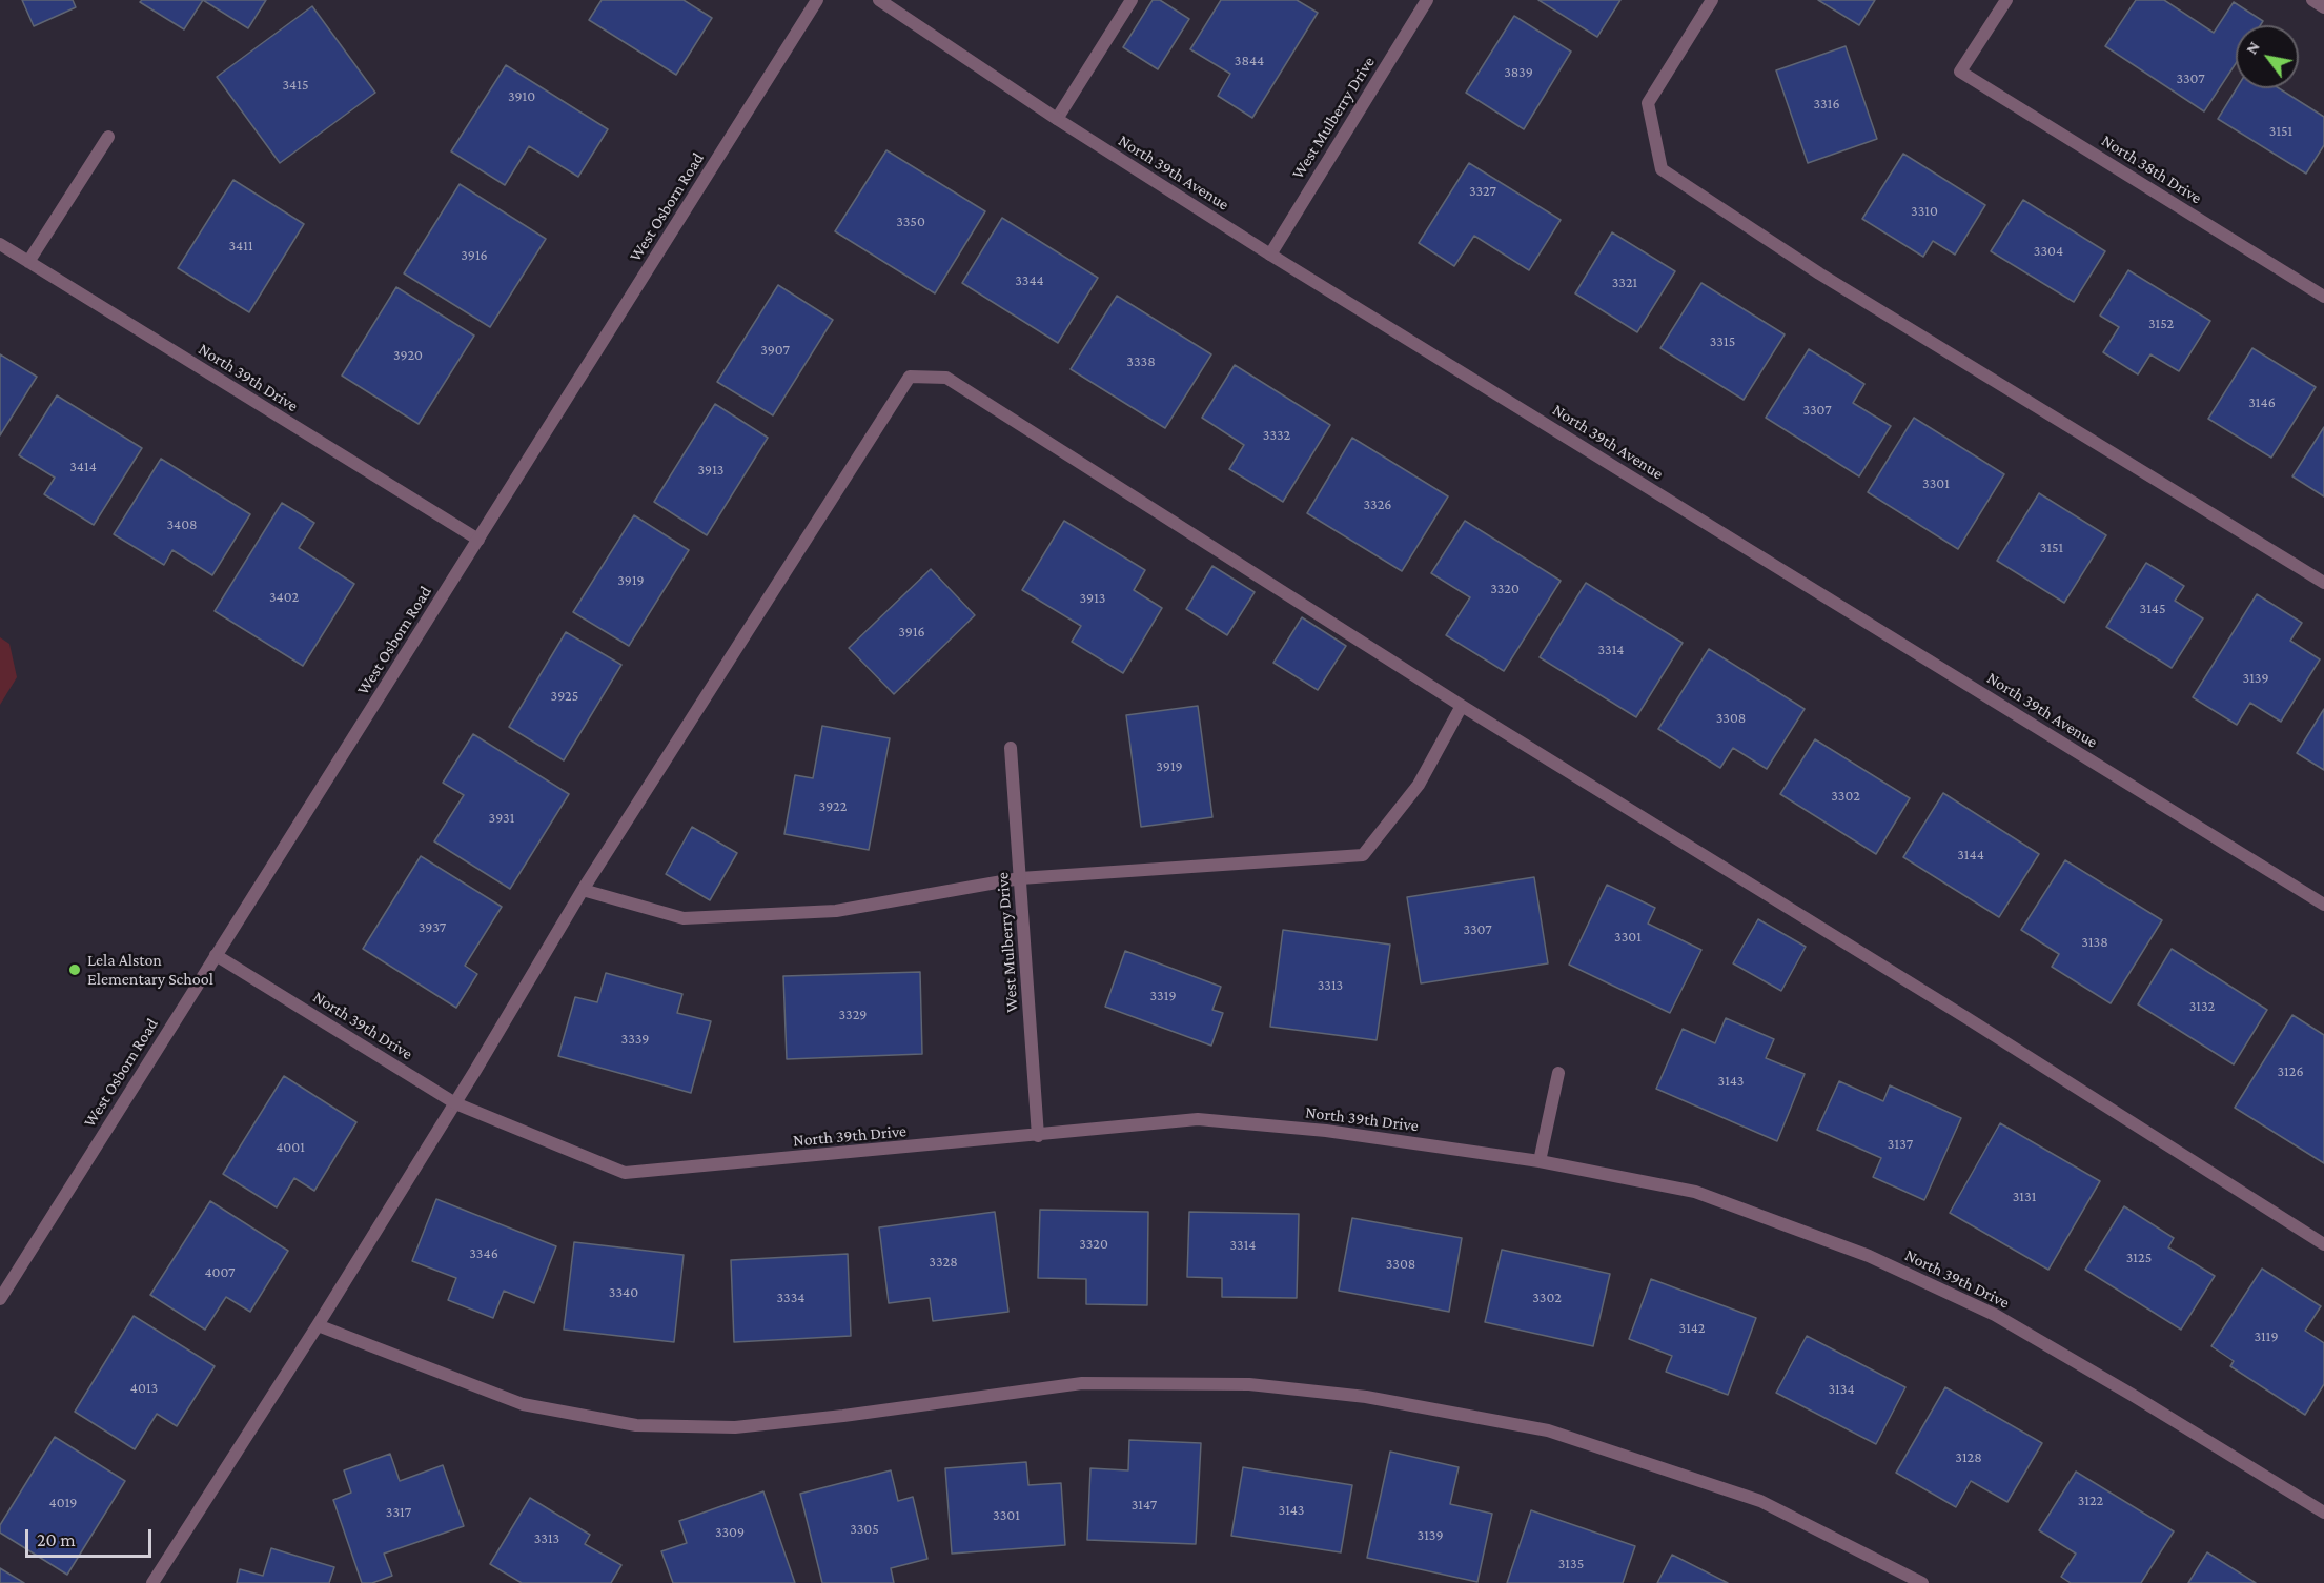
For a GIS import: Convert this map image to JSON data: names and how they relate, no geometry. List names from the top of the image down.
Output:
{
  "streets": {
    "street": [
      "West Mulberry Drive",
      "North 38th Drive",
      "North 39th Avenue",
      "West Osborn Road",
      "North 39th Drive"
    ]
  },
  "crossings": [
    ["West Mulberry Drive", "North 39th Avenue"],
    ["West Mulberry Drive", "North 39th Drive"],
    ["West Osborn Road", "North 39th Drive"]
  ],
  "places": ["Lela Alston Elementary School"],
  "house_numbers": [
    "3844",
    "3839",
    "3307",
    "3415",
    "3910",
    "3316",
    "3151",
    "3327",
    "3310",
    "3350",
    "3411",
    "3304",
    "3916",
    "3344",
    "3321",
    "3152",
    "3315",
    "3907",
    "3920",
    "3338",
    "3146",
    "3307",
    "3332",
    "3414",
    "3913",
    "3301",
    "3326",
    "3408",
    "3151",
    "3919",
    "3320",
    "3402",
    "3913",
    "3145",
    "3916",
    "3314",
    "3139",
    "3925",
    "3308",
    "3919",
    "3302",
    "3922",
    "3931",
    "3144",
    "3937",
    "3307",
    "3301",
    "3138",
    "3313",
    "3319",
    "3132",
    "3329",
    "3339",
    "3126",
    "3143",
    "3137",
    "4001",
    "3131",
    "3320",
    "3314",
    "3346",
    "3125",
    "3328",
    "3308",
    "4007",
    "3340",
    "3334",
    "3302",
    "3142",
    "3119",
    "4013",
    "3134",
    "3128",
    "3122",
    "4019",
    "3147",
    "3143",
    "3317",
    "3301",
    "3305",
    "3309",
    "3139",
    "3313",
    "3135"
  ],
  "scale_bar": "20 m",
  "north": "top left"
}
